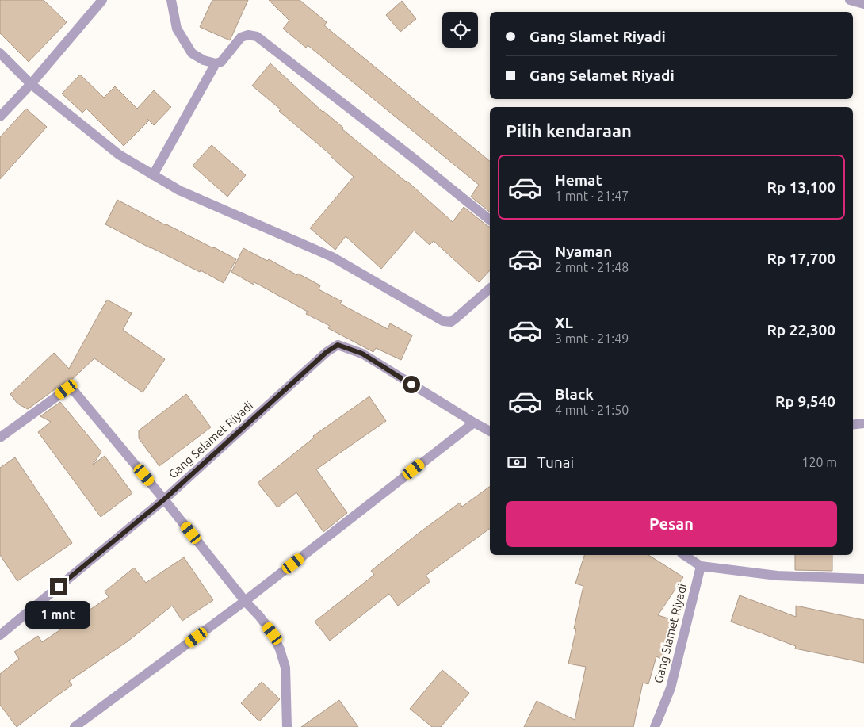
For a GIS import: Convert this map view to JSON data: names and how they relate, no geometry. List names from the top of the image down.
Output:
{
  "streets": {
    "street": ["Gang Selamet Riyadi", "Gang Slamet Riyadi"]
  },
  "page": {
    "banner": ["Gang Slamet Riyadi", "Gang Selamet Riyadi"],
    "heading": "Pilih kendaraan",
    "list": [
      {
        "name": "Hemat",
        "note": "1 mnt · 21:47",
        "value": "Rp 13,100"
      },
      {
        "name": "Nyaman",
        "note": "2 mnt · 21:48",
        "value": "Rp 17,700"
      },
      {
        "name": "XL",
        "note": "3 mnt · 21:49",
        "value": "Rp 22,300"
      },
      {
        "name": "Black",
        "note": "4 mnt · 21:50",
        "value": "Rp 9,540"
      }
    ],
    "pay": ["Tunai", "120 m"],
    "buttons": "Pesan",
    "bubble": "1 mnt"
  }
}
